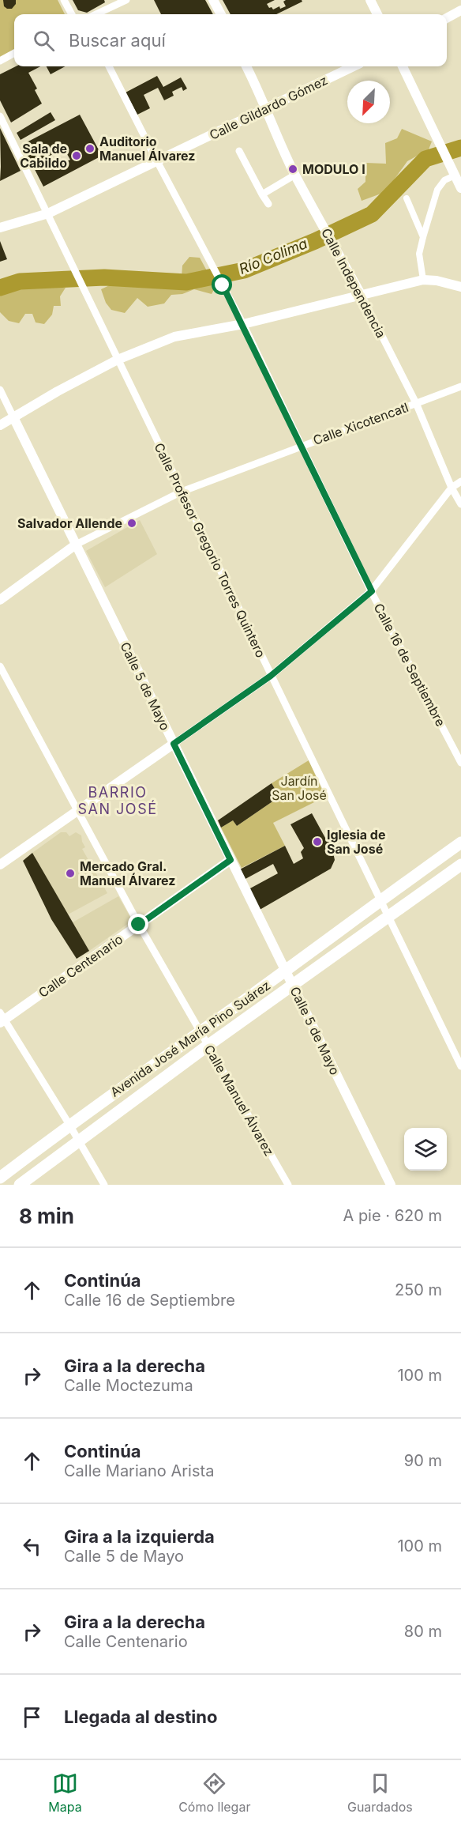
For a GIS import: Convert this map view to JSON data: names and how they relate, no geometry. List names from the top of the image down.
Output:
{
  "streets": {
    "main road": ["Avenida José María Pino Suárez"],
    "street": [
      "Calle Gildardo Gómez",
      "Calle Independencia",
      "Calle Xicotencatl",
      "Calle Profesor Gregorio Torres Quintero",
      "Calle 16 de Septiembre",
      "Calle 5 de Mayo",
      "Calle Centenario",
      "Calle Manuel Álvarez"
    ]
  },
  "crossings": [
    ["Calle Gildardo Gómez", "Calle Independencia"],
    ["Calle Gildardo Gómez", "Calle Profesor Gregorio Torres Quintero"],
    ["Calle Gildardo Gómez", "Calle 16 de Septiembre"],
    ["Calle Independencia", "Calle Xicotencatl"],
    ["Calle Xicotencatl", "Calle Profesor Gregorio Torres Quintero"],
    ["Calle Xicotencatl", "Calle 16 de Septiembre"],
    ["Calle Xicotencatl", "Calle 5 de Mayo"],
    ["Calle Profesor Gregorio Torres Quintero", "Avenida José María Pino Suárez"],
    ["Calle 5 de Mayo", "Calle Centenario"],
    ["Calle 5 de Mayo", "Avenida José María Pino Suárez"],
    ["Calle Centenario", "Calle Manuel Álvarez"],
    ["Avenida José María Pino Suárez", "Calle Manuel Álvarez"]
  ],
  "districts": ["BARRIO SAN JOSÉ"],
  "water": ["Río Colima"],
  "parks": ["Jardín San José"],
  "places": [
    "Auditorio Manuel Álvarez",
    "Sala de Cabildo",
    "MODULO I",
    "Salvador Allende",
    "Iglesia de San José",
    "Mercado Gral. Manuel Álvarez"
  ],
  "north": "bottom left",
  "page": {
    "search": "Buscar aquí",
    "heading": ["8 min", "A pie · 620 m"],
    "list": [
      ["Continúa", "Calle 16 de Septiembre", "250 m"],
      ["Gira a la derecha", "Calle Moctezuma", "100 m"],
      ["Continúa", "Calle Mariano Arista", "90 m"],
      ["Gira a la izquierda", "Calle 5 de Mayo", "100 m"],
      ["Gira a la derecha", "Calle Centenario", "80 m"],
      "Llegada al destino"
    ],
    "nav": ["Mapa", "Cómo llegar", "Guardados"]
  }
}
